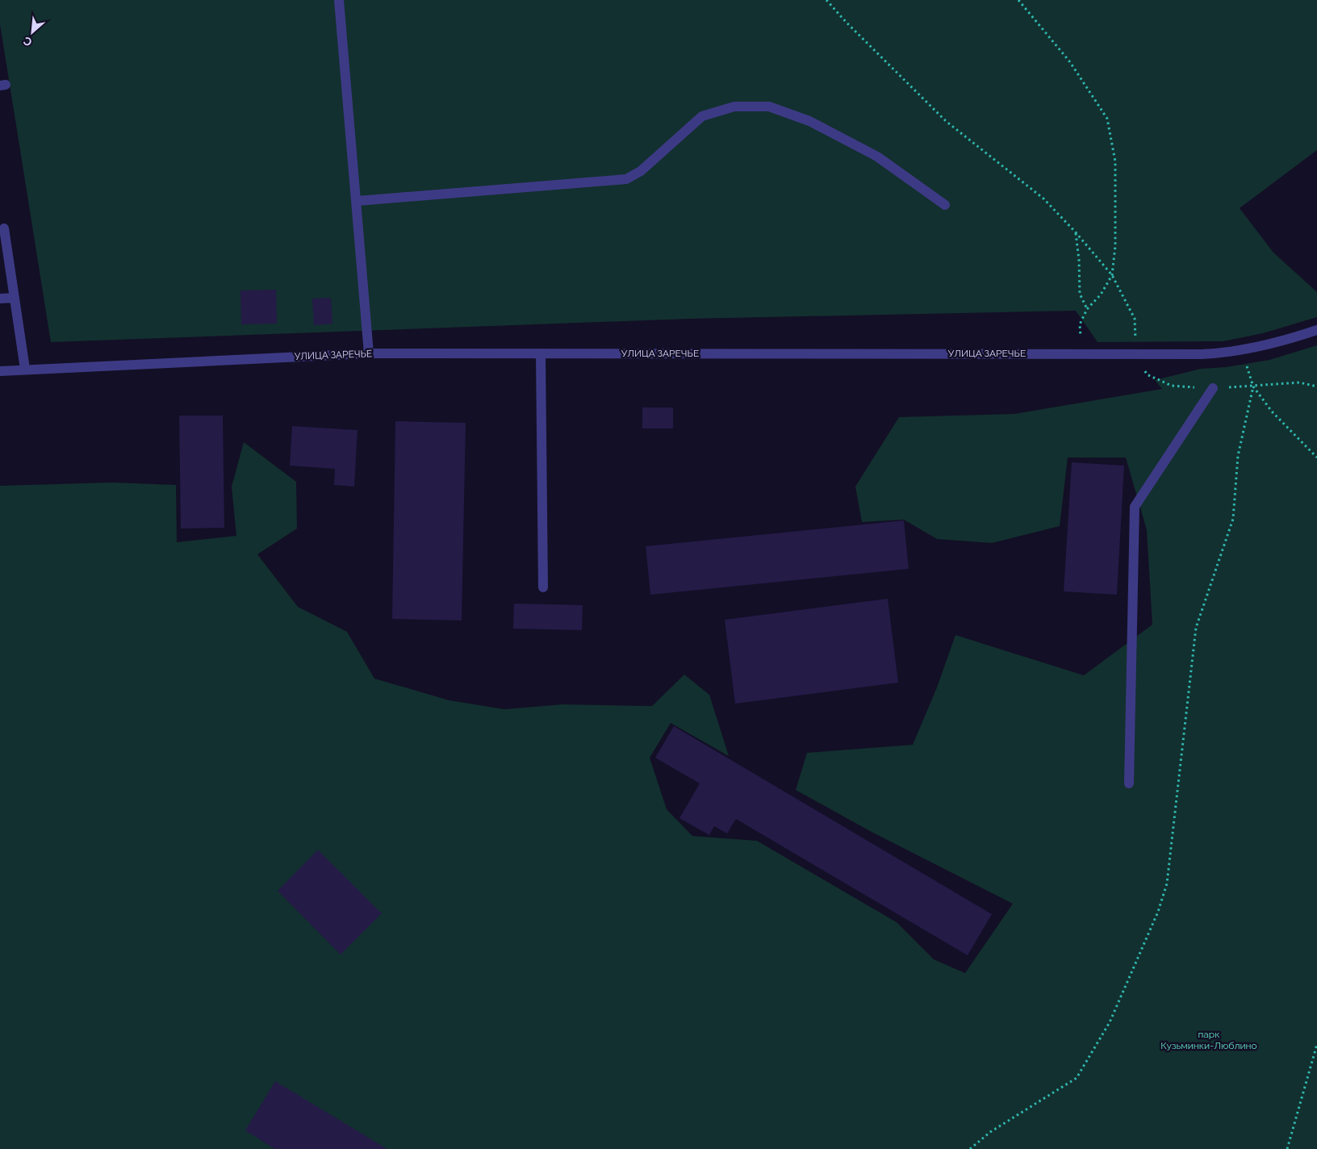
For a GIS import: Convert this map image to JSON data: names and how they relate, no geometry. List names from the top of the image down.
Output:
{
  "streets": {
    "street": ["УЛИЦА ЗАРЕЧЬЕ"]
  },
  "parks": ["парк Кузьминки-Люблино"],
  "north": "bottom left"
}
